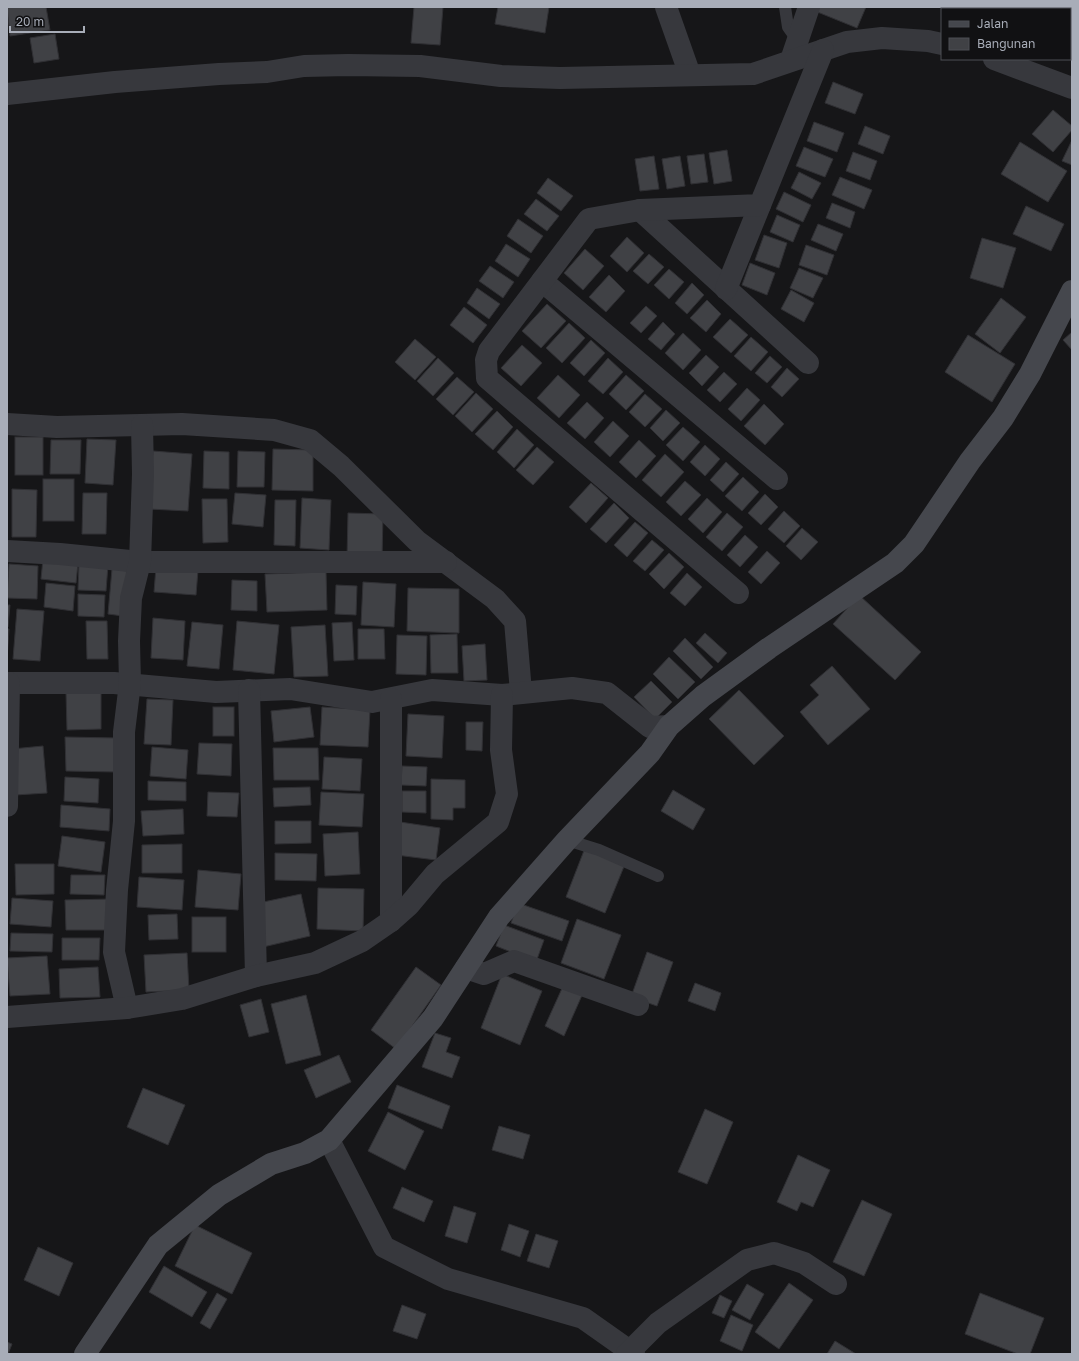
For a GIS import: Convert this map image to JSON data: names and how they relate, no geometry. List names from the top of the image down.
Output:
{
  "legend": ["Jalan", "Bangunan"],
  "scale_bar": "20 m"
}
